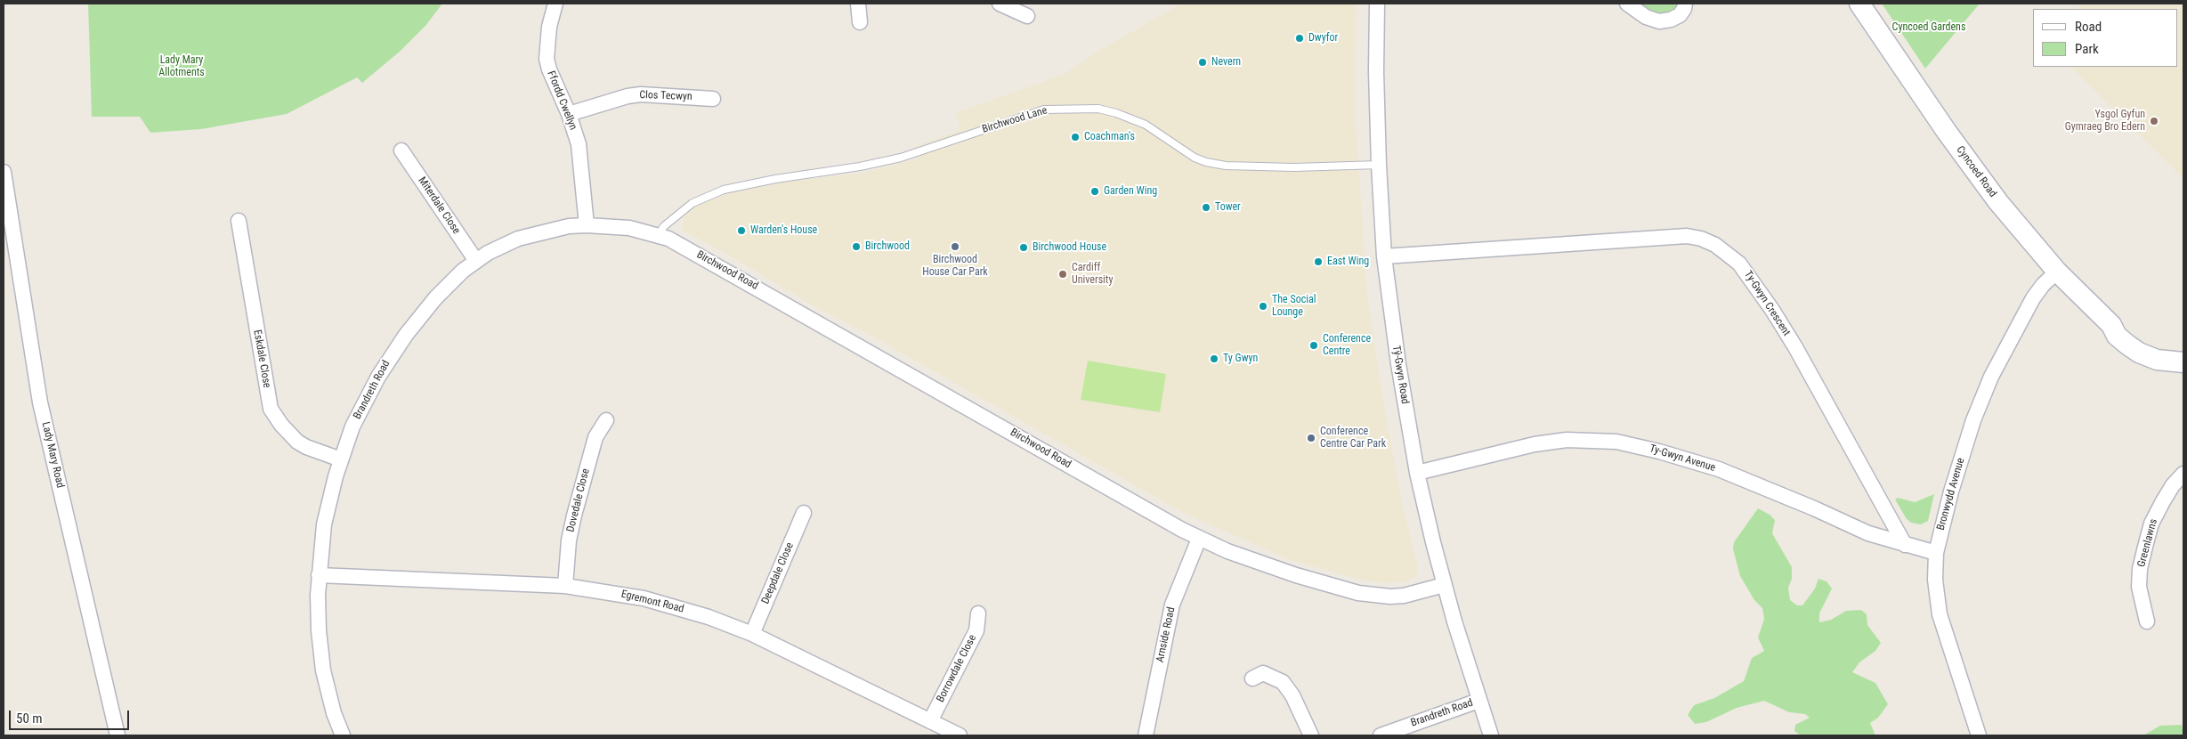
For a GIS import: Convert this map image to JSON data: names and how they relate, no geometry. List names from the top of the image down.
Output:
{
  "streets": {
    "street": [
      "Clos Tecwyn",
      "Ffordd Cwellyn",
      "Cyncoed Road",
      "Miterdale Close",
      "Birchwood Road",
      "Ty-Gwyn Crescent",
      "Eskdale Close",
      "Tŷ-Gwyn Road",
      "Brandreth Road",
      "Lady Mary Road",
      "Ty-Gwyn Avenue",
      "Bronwydd Avenue",
      "Dovedale Close",
      "Greenlawns",
      "Deepdale Close",
      "Egremont Road",
      "Arnside Road",
      "Borrowdale Close"
    ],
    "lane": ["Birchwood Lane"]
  },
  "crossings": [
    ["Clos Tecwyn", "Ffordd Cwellyn"],
    ["Ffordd Cwellyn", "Brandreth Road"],
    ["Birchwood Lane", "Birchwood Road"],
    ["Birchwood Lane", "Tŷ-Gwyn Road"],
    ["Birchwood Lane", "Brandreth Road"],
    ["Cyncoed Road", "Bronwydd Avenue"],
    ["Miterdale Close", "Brandreth Road"],
    ["Birchwood Road", "Tŷ-Gwyn Road"],
    ["Birchwood Road", "Brandreth Road"],
    ["Birchwood Road", "Arnside Road"],
    ["Ty-Gwyn Crescent", "Tŷ-Gwyn Road"],
    ["Ty-Gwyn Crescent", "Ty-Gwyn Avenue"],
    ["Eskdale Close", "Brandreth Road"],
    ["Tŷ-Gwyn Road", "Brandreth Road"],
    ["Tŷ-Gwyn Road", "Ty-Gwyn Avenue"],
    ["Brandreth Road", "Egremont Road"],
    ["Ty-Gwyn Avenue", "Bronwydd Avenue"],
    ["Dovedale Close", "Egremont Road"],
    ["Deepdale Close", "Egremont Road"],
    ["Egremont Road", "Borrowdale Close"]
  ],
  "parks": ["Cyncoed Gardens", "Lady Mary Allotments"],
  "places": [
    "Dwyfor",
    "Nevern",
    "Ysgol Gyfun Gymraeg Bro Edern",
    "Coachman's",
    "Garden Wing",
    "Tower",
    "Warden's House",
    "Birchwood",
    "Birchwood House Car Park",
    "Birchwood House",
    "East Wing",
    "Cardiff University",
    "The Social Lounge",
    "Conference Centre",
    "Ty Gwyn",
    "Conference Centre Car Park"
  ],
  "legend": ["Road", "Park"],
  "scale_bar": "50 m"
}
